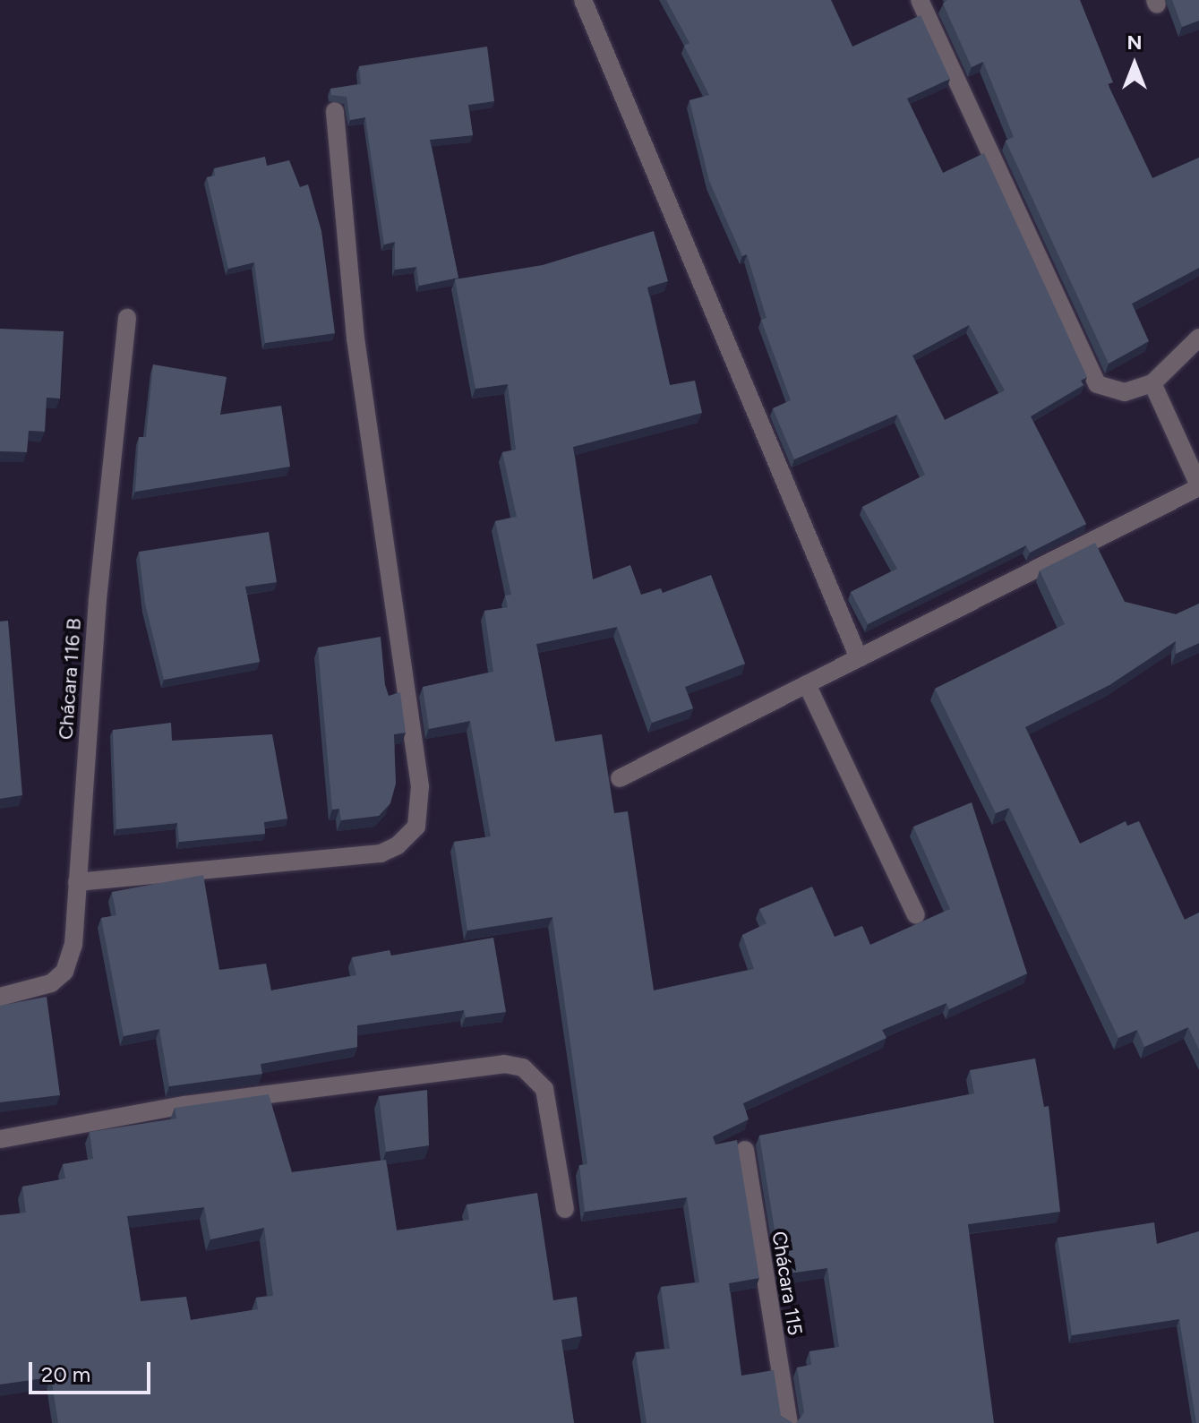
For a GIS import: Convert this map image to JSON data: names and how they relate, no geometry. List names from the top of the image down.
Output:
{
  "streets": {
    "street": ["Chácara 116 B", "Chácara 115"]
  },
  "scale_bar": "20 m",
  "north": "top"
}
